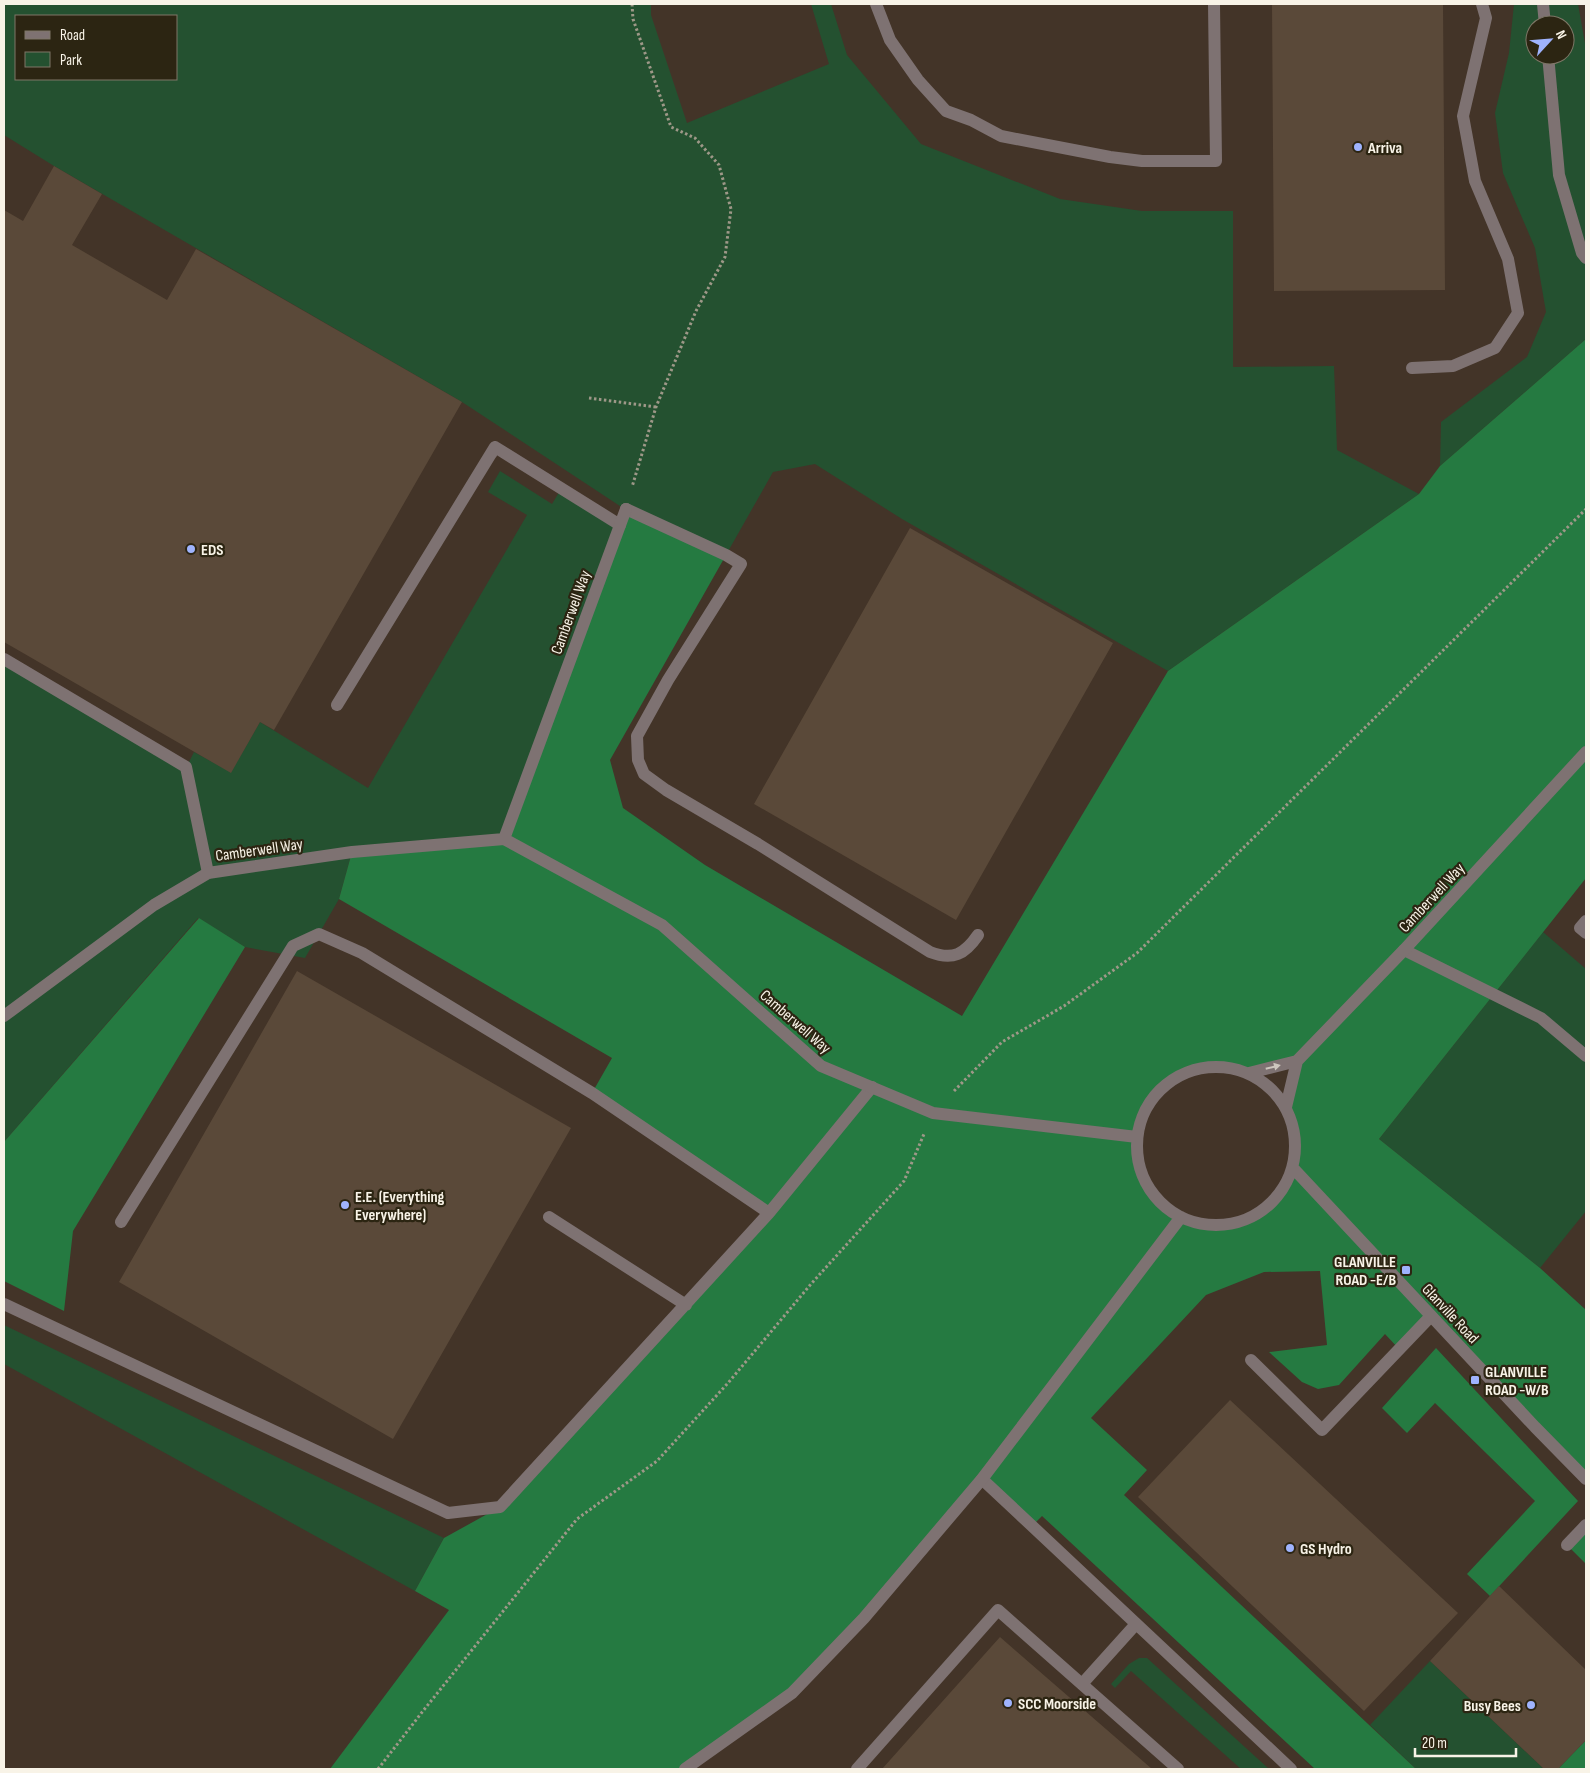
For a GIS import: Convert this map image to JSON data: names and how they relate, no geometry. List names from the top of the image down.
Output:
{
  "streets": {
    "street": ["Camberwell Way", "Glanville Road"]
  },
  "crossings": [
    ["Camberwell Way", "Glanville Road"]
  ],
  "places": {
    "other": [
      "Arriva",
      "EDS",
      "E.E. (Everything Everywhere)",
      "GS Hydro",
      "SCC Moorside",
      "Busy Bees"
    ],
    "transit": ["GLANVILLE ROAD -E/B", "GLANVILLE ROAD -W/B"]
  },
  "legend": ["Road", "Park"],
  "scale_bar": "20 m",
  "north": "top right"
}
